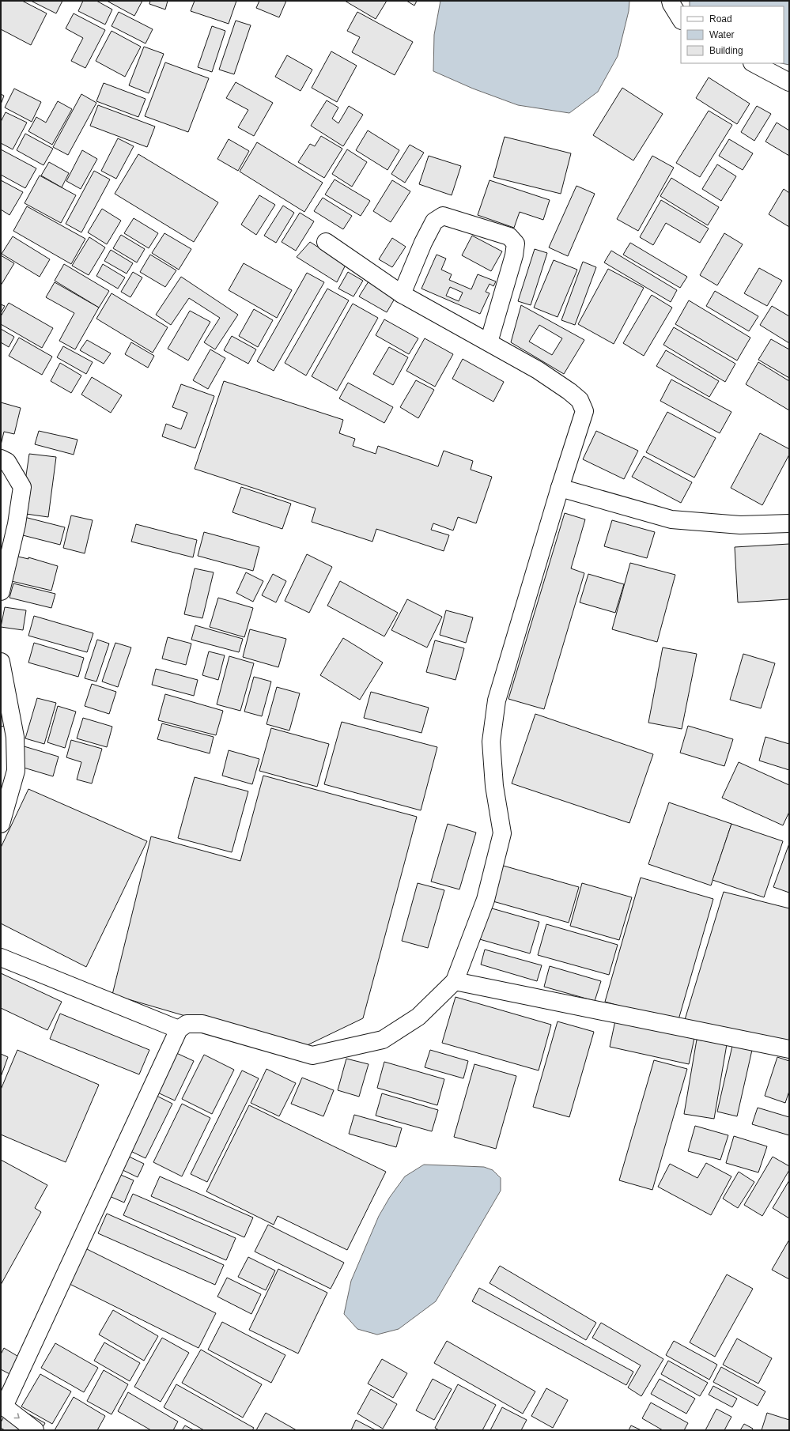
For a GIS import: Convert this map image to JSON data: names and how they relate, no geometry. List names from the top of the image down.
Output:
{
  "legend": ["Road", "Water", "Building"]
}
